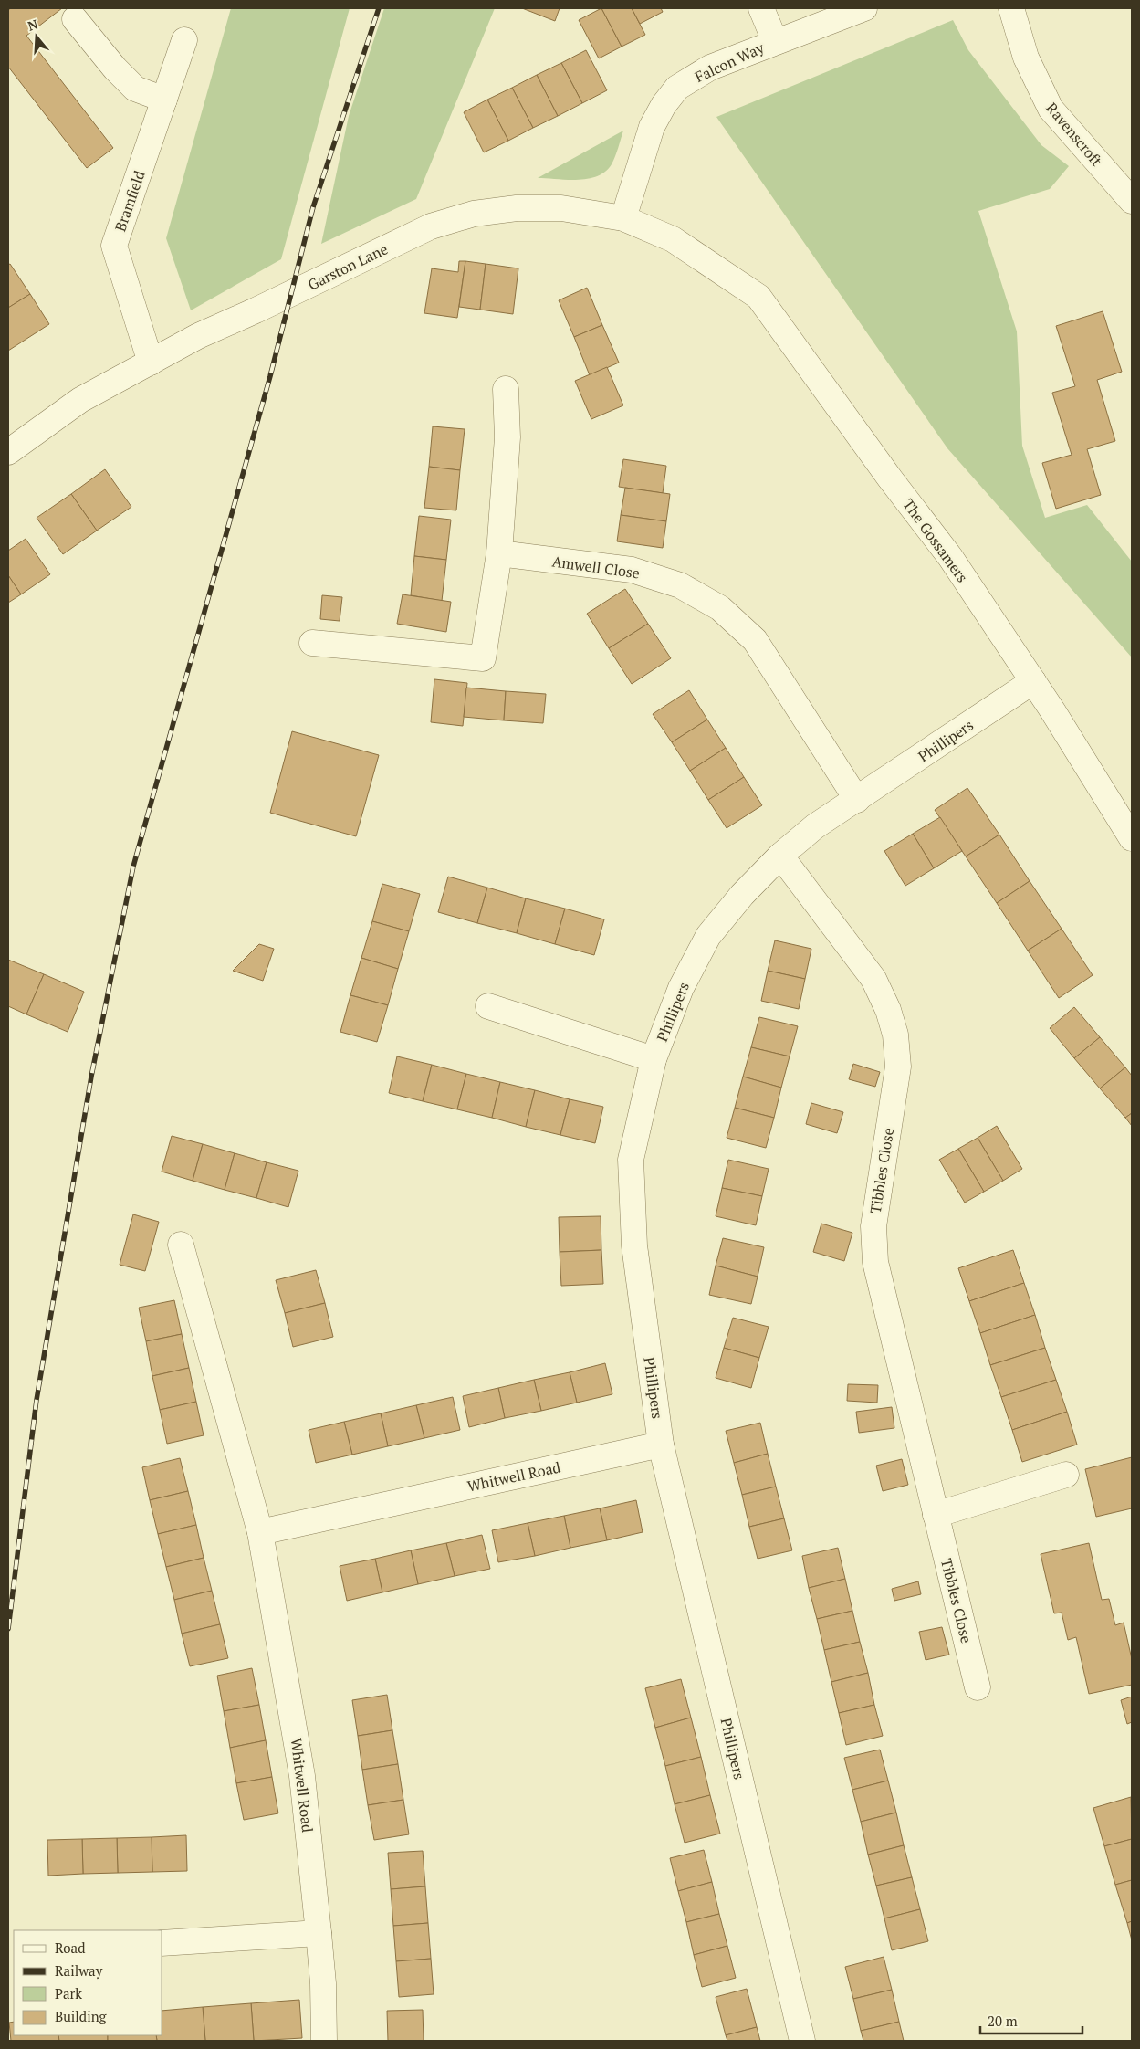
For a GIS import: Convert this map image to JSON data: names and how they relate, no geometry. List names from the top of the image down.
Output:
{
  "streets": {
    "street": [
      "Falcon Way",
      "Ravenscroft",
      "Bramfield",
      "Garston Lane",
      "The Gossamers",
      "Amwell Close",
      "Phillipers",
      "Tibbles Close",
      "Whitwell Road"
    ]
  },
  "crossings": [
    ["Falcon Way", "Garston Lane"],
    ["Bramfield", "Garston Lane"],
    ["Garston Lane", "The Gossamers"],
    ["The Gossamers", "Phillipers"],
    ["Amwell Close", "Phillipers"],
    ["Phillipers", "Tibbles Close"],
    ["Phillipers", "Whitwell Road"]
  ],
  "legend": [
    "Road",
    "Railway",
    "Park",
    "Building"
  ],
  "scale_bar": "20 m",
  "north": "top"
}
